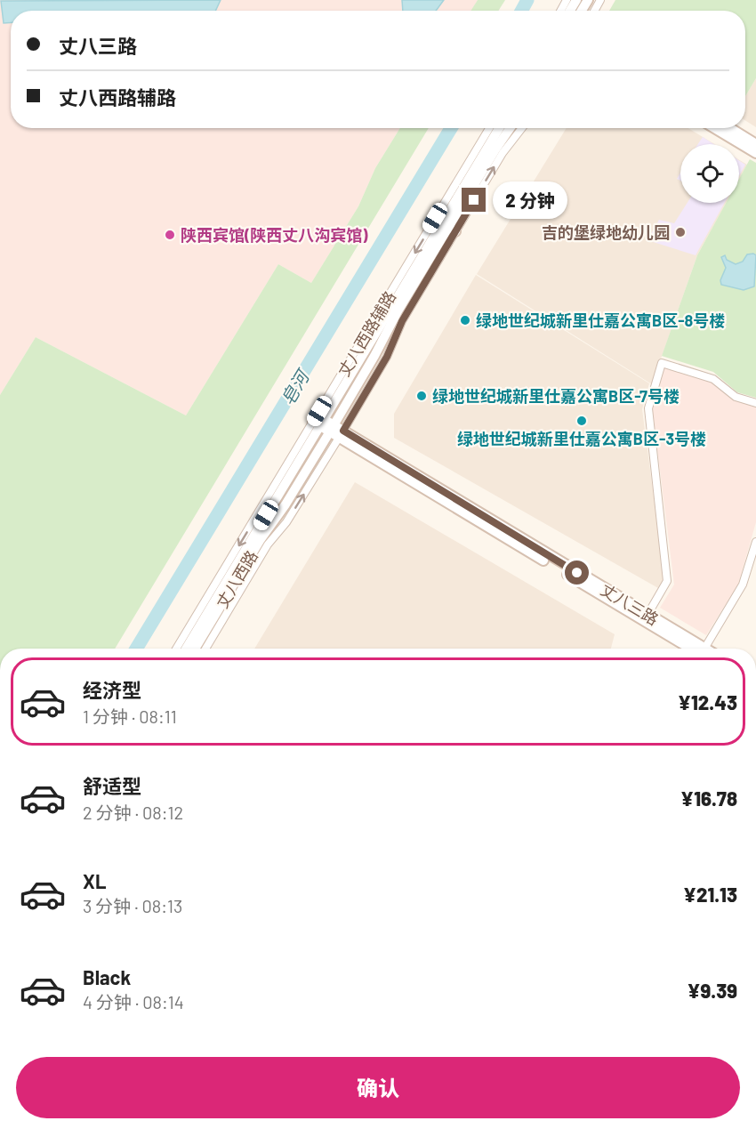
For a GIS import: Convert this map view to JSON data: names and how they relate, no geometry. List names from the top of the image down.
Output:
{
  "streets": {
    "main road": ["丈八西路", "丈八三路"],
    "street": ["丈八西路辅路"]
  },
  "crossings": [
    ["丈八西路辅路", "丈八西路"],
    ["丈八西路辅路", "丈八三路"],
    ["丈八西路", "丈八三路"]
  ],
  "water": ["皂河"],
  "places": [
    "吉的堡绿地幼儿园",
    "陕西宾馆(陕西丈八沟宾馆)",
    "绿地世纪城新里仕嘉公寓B区-8号楼",
    "绿地世纪城新里仕嘉公寓B区-7号楼",
    "绿地世纪城新里仕嘉公寓B区-3号楼"
  ],
  "page": {
    "banner": ["丈八三路", "丈八西路辅路"],
    "bubble": "2 分钟",
    "list": [
      {
        "name": "经济型",
        "note": "1 分钟 · 08:11",
        "value": "¥12.43"
      },
      {
        "name": "舒适型",
        "note": "2 分钟 · 08:12",
        "value": "¥16.78"
      },
      {
        "name": "XL",
        "note": "3 分钟 · 08:13",
        "value": "¥21.13"
      },
      {
        "name": "Black",
        "note": "4 分钟 · 08:14",
        "value": "¥9.39"
      }
    ],
    "buttons": "确认"
  }
}
